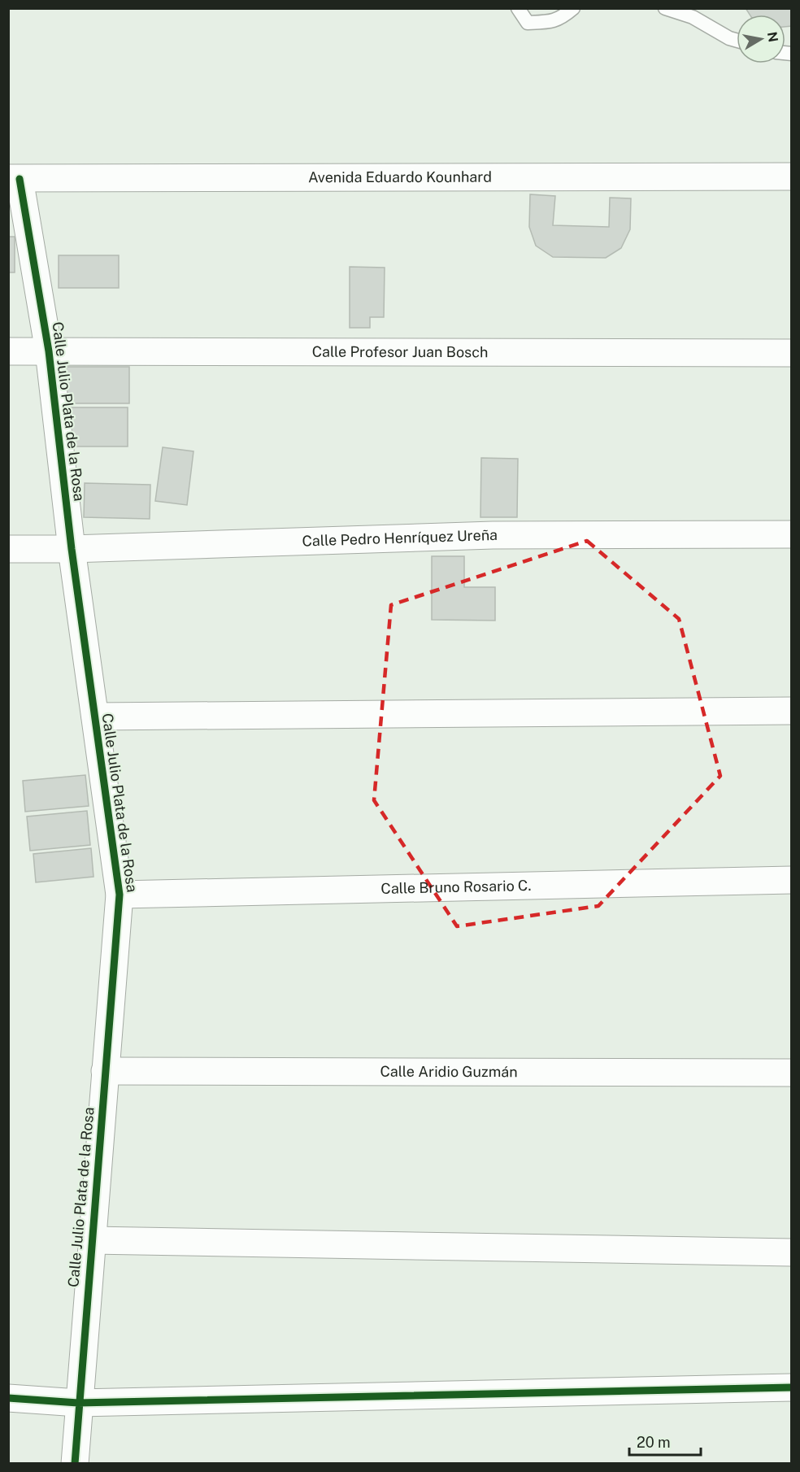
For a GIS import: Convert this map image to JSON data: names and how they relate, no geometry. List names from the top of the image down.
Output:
{
  "streets": {
    "street": [
      "Avenida Eduardo Kounhard",
      "Calle Profesor Juan Bosch",
      "Calle Julio Plata de la Rosa",
      "Calle Pedro Henríquez Ureña",
      "Calle Bruno Rosario C.",
      "Calle Aridio Guzmán"
    ]
  },
  "crossings": [
    ["Avenida Eduardo Kounhard", "Calle Julio Plata de la Rosa"],
    ["Calle Profesor Juan Bosch", "Calle Julio Plata de la Rosa"],
    ["Calle Julio Plata de la Rosa", "Calle Pedro Henríquez Ureña"],
    ["Calle Julio Plata de la Rosa", "Calle Bruno Rosario C."],
    ["Calle Julio Plata de la Rosa", "Calle Aridio Guzmán"]
  ],
  "scale_bar": "20 m",
  "north": "right"
}
